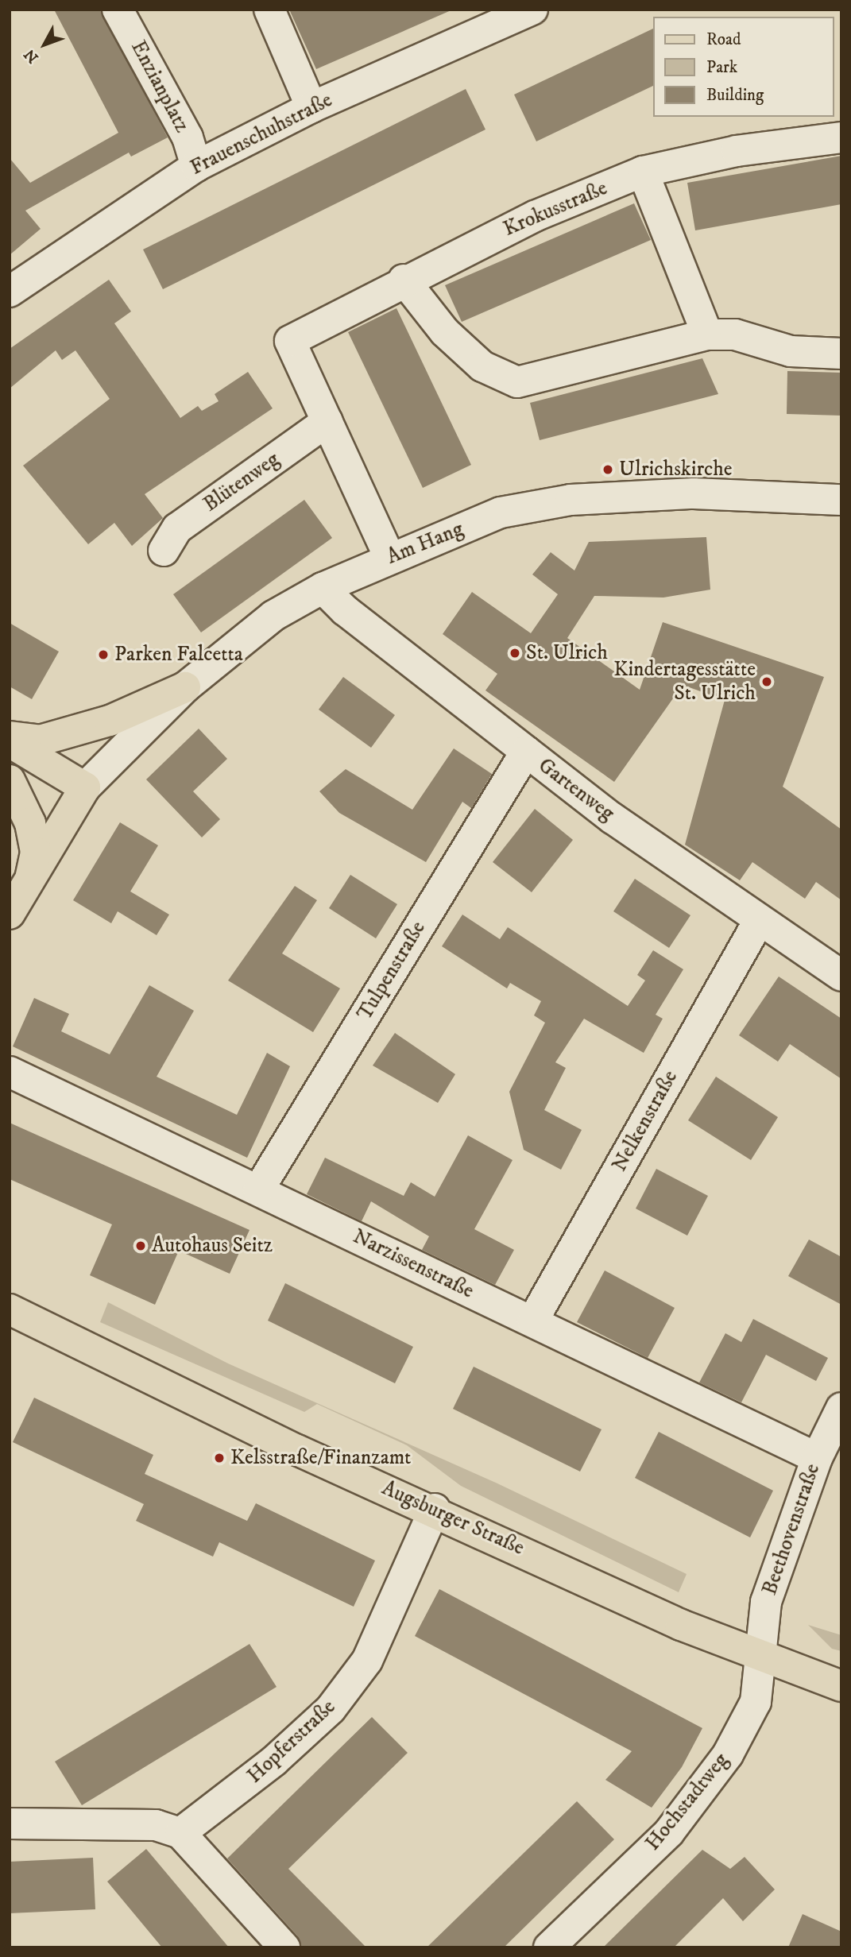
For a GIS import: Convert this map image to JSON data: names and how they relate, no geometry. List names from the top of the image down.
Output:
{
  "streets": {
    "main road": ["Augsburger Straße"],
    "street": [
      "Enzianplatz",
      "Frauenschuhstraße",
      "Krokusstraße",
      "Blütenweg",
      "Am Hang",
      "Gartenweg",
      "Tulpenstraße",
      "Nelkenstraße",
      "Narzissenstraße",
      "Beethovenstraße",
      "Hopferstraße",
      "Hochstadtweg"
    ]
  },
  "crossings": [
    ["Enzianplatz", "Frauenschuhstraße"],
    ["Krokusstraße", "Blütenweg"],
    ["Am Hang", "Gartenweg"],
    ["Gartenweg", "Tulpenstraße"],
    ["Gartenweg", "Nelkenstraße"],
    ["Tulpenstraße", "Narzissenstraße"],
    ["Nelkenstraße", "Narzissenstraße"],
    ["Narzissenstraße", "Beethovenstraße"],
    ["Augsburger Straße", "Beethovenstraße"],
    ["Augsburger Straße", "Hopferstraße"],
    ["Augsburger Straße", "Hochstadtweg"],
    ["Beethovenstraße", "Hochstadtweg"]
  ],
  "places": [
    "Ulrichskirche",
    "St. Ulrich",
    "Parken Falcetta",
    "Kindertagesstätte St. Ulrich",
    "Autohaus Seitz",
    "Kelsstraße/Finanzamt"
  ],
  "legend": ["Road", "Park", "Building"],
  "north": "bottom left"
}
